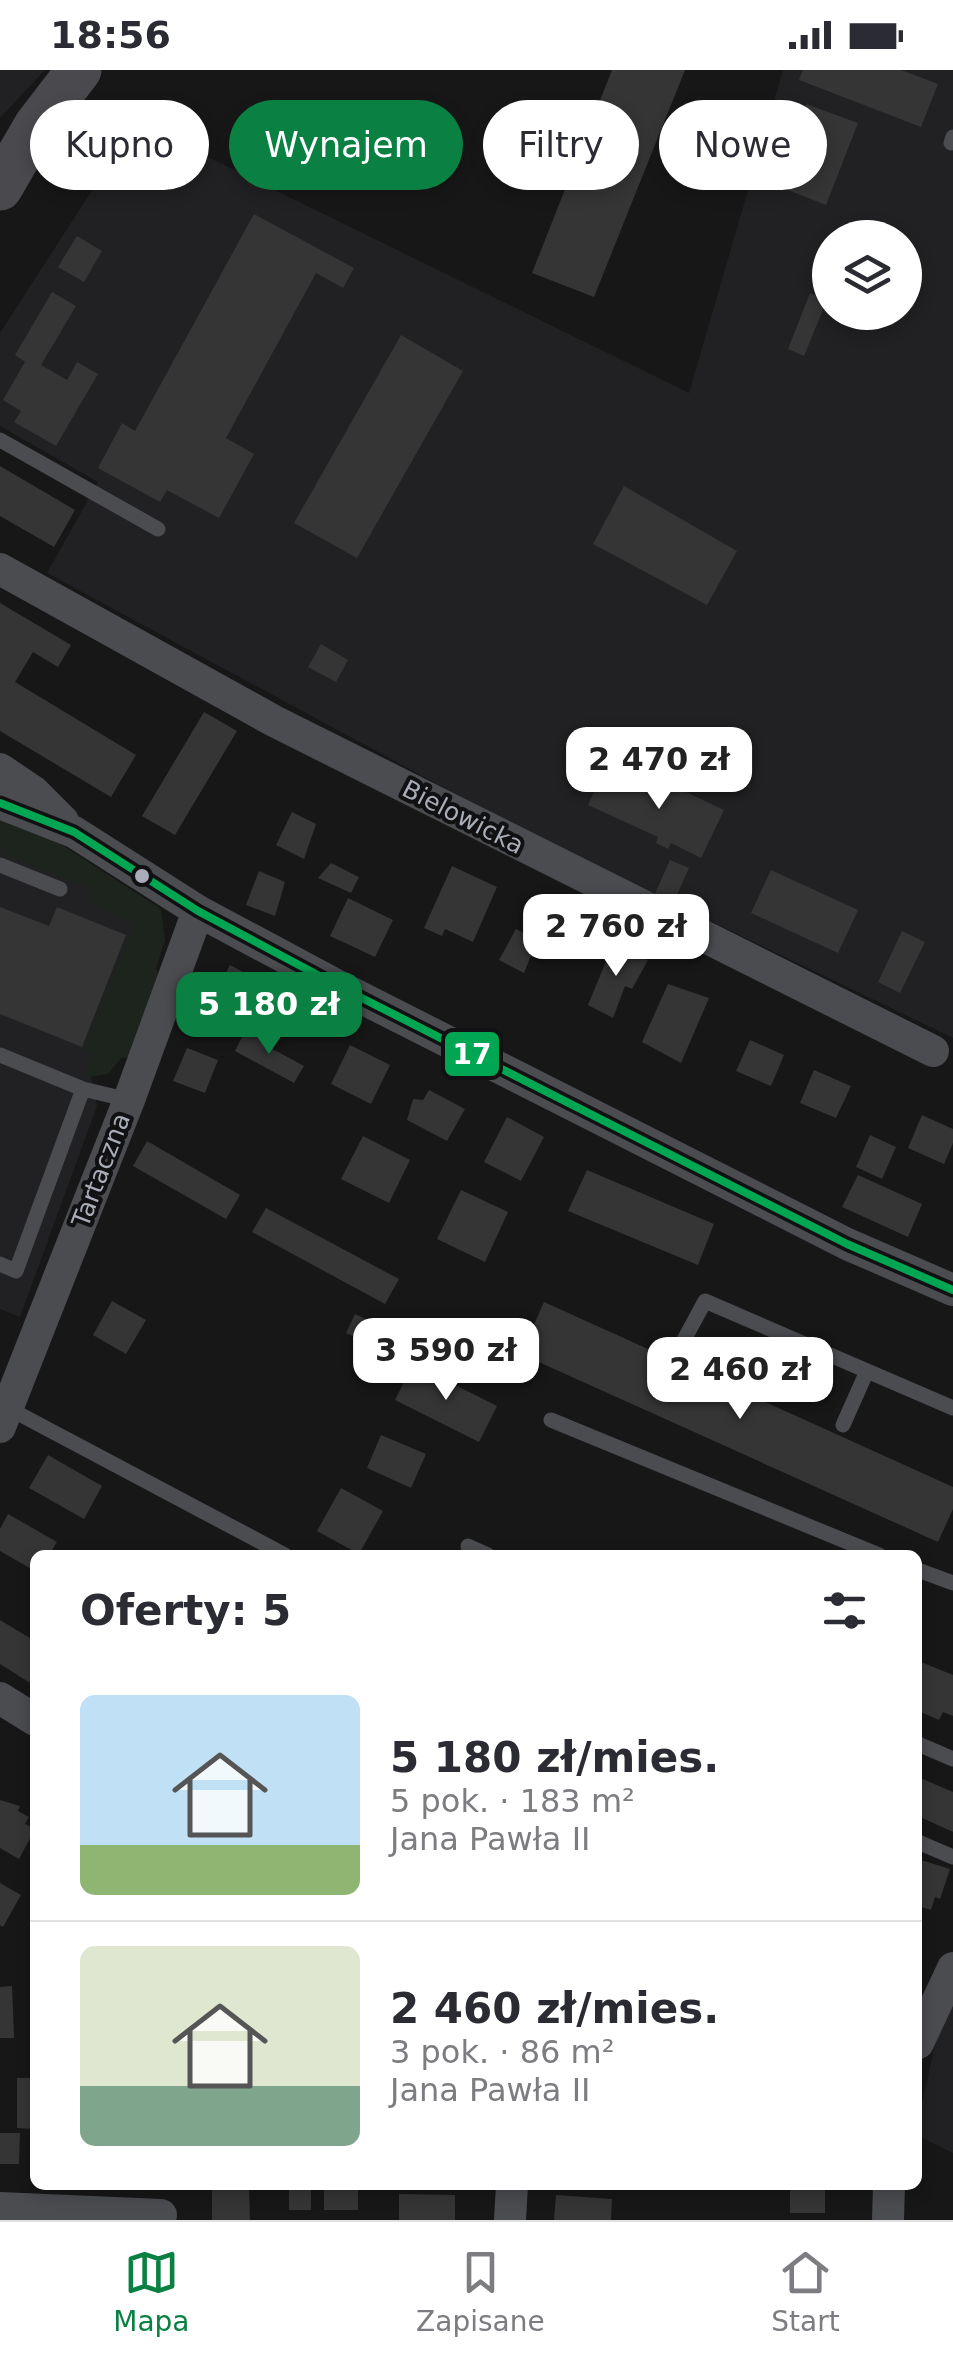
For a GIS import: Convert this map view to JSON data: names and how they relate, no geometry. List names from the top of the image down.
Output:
{
  "streets": {
    "street": ["Bielowicka", "Tartaczna"]
  },
  "lines": ["transit line 17"],
  "page": {
    "status": "18:56",
    "chip": [
      "Kupno",
      "Wynajem",
      "Filtry",
      "Nowe"
    ],
    "price": [
      "2 470 zł",
      "2 760 zł",
      "5 180 zł",
      "3 590 zł",
      "2 460 zł"
    ],
    "heading": "Oferty: 5",
    "list": [
      {
        "name": "5 180 zł/mies.",
        "note": "5 pok. · 183 m² · Jana Pawła II"
      },
      {
        "name": "2 460 zł/mies.",
        "note": "3 pok. · 86 m² · Jana Pawła II"
      }
    ],
    "tabs": ["Mapa", "Zapisane", "Start"]
  }
}
